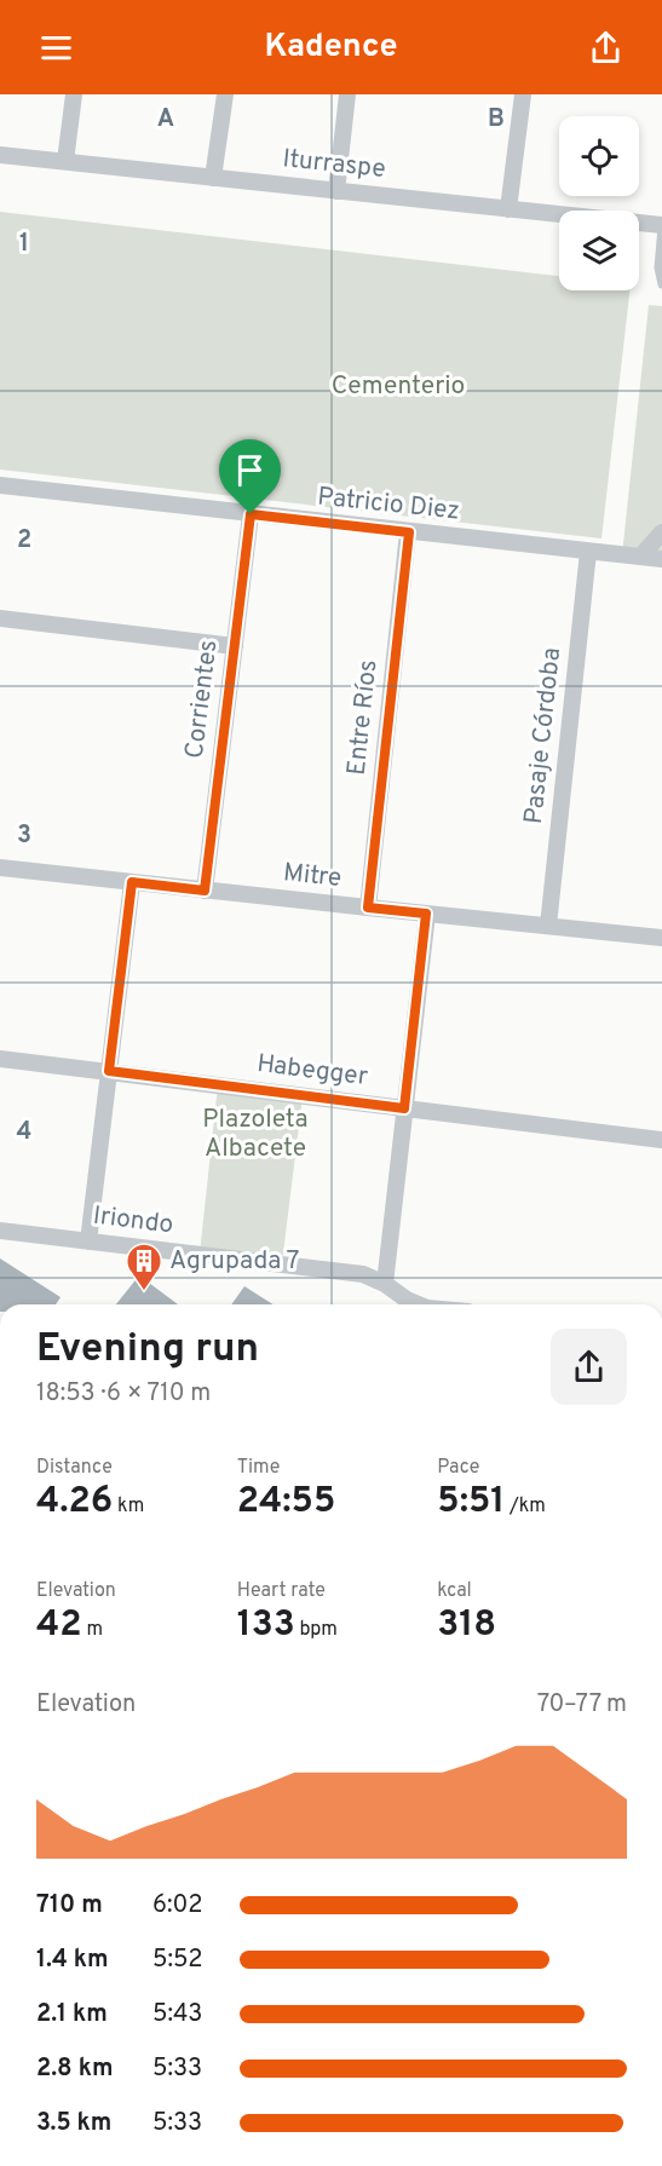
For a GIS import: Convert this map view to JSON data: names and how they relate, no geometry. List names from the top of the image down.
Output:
{
  "streets": {
    "street": [
      "Iturraspe",
      "Patricio Diez",
      "Corrientes",
      "Entre Ríos",
      "Pasaje Córdoba",
      "Mitre",
      "Habegger",
      "Iriondo"
    ]
  },
  "crossings": [
    ["Patricio Diez", "Corrientes"],
    ["Patricio Diez", "Entre Ríos"],
    ["Patricio Diez", "Pasaje Córdoba"],
    ["Corrientes", "Mitre"],
    ["Entre Ríos", "Mitre"],
    ["Pasaje Córdoba", "Mitre"]
  ],
  "parks": ["Cementerio", "Plazoleta Albacete"],
  "places": {
    "building": ["Agrupada 7"]
  },
  "page": {
    "header": "Kadence",
    "heading": ["Evening run", "18:53 · 6 × 710 m"],
    "stats": [
      ["Distance", "4.26 km"],
      ["Time", "24:55"],
      ["Pace", "5:51 /km"],
      ["Elevation", "42 m"],
      ["Heart rate", "133 bpm"],
      ["kcal", "318"]
    ],
    "chart": ["Elevation", "70–77 m"],
    "list": [
      {
        "name": "710 m",
        "note": "6:02"
      },
      {
        "name": "1.4 km",
        "note": "5:52"
      },
      {
        "name": "2.1 km",
        "note": "5:43"
      },
      {
        "name": "2.8 km",
        "note": "5:33"
      },
      {
        "name": "3.5 km",
        "note": "5:33"
      }
    ]
  },
  "grid": {
    "columns": ["A", "B"],
    "rows": [
      "1",
      "2",
      "3",
      "4"
    ]
  }
}
